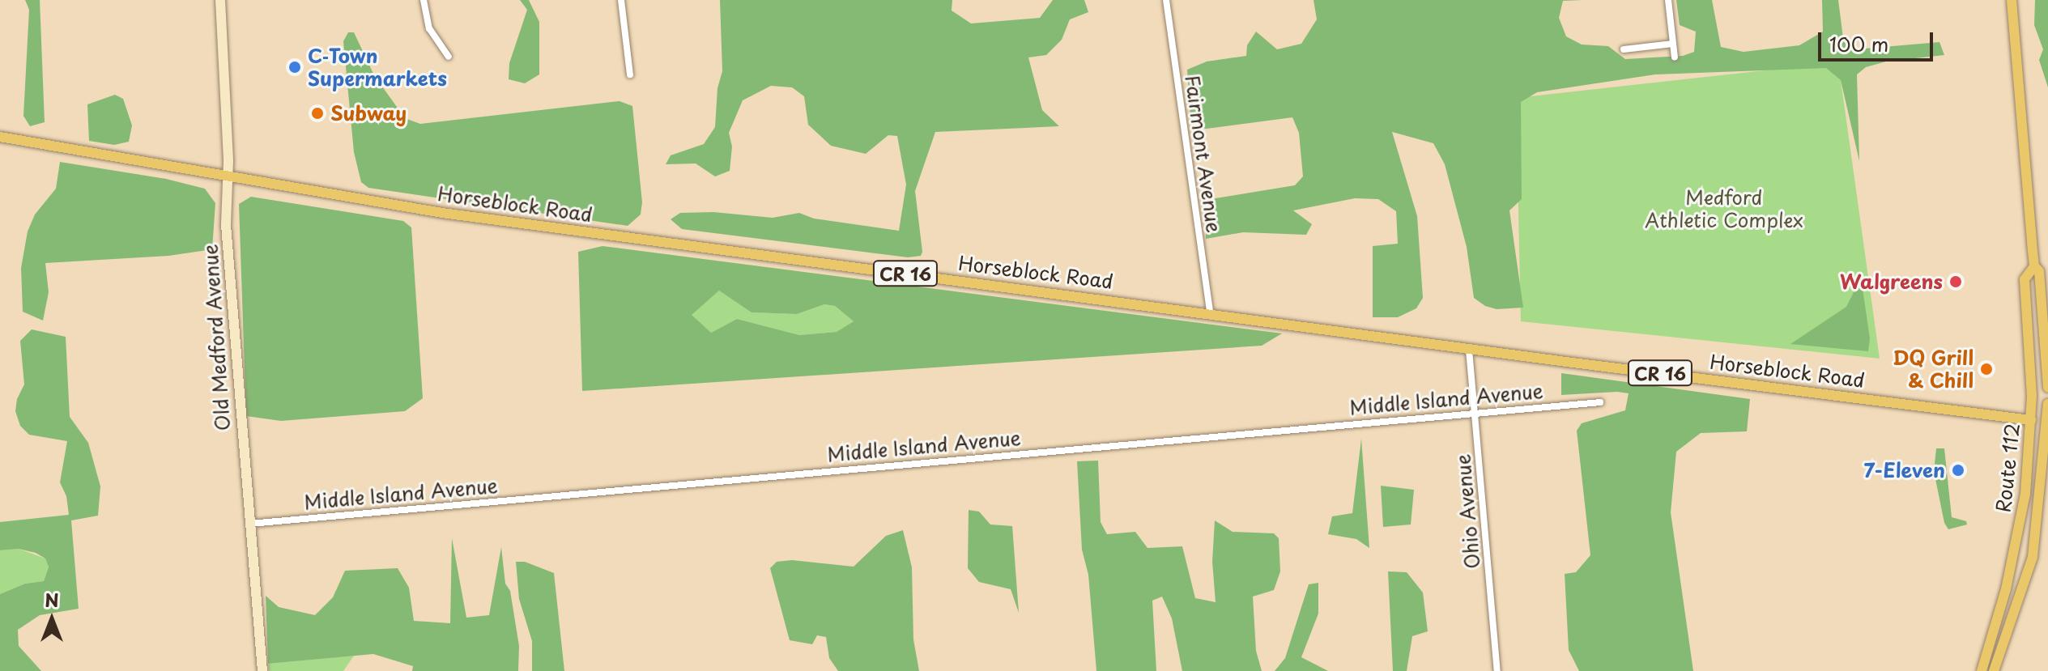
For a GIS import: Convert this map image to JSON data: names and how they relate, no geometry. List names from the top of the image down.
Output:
{
  "streets": {
    "main road": ["Horseblock Road", "CR 16", "Route 112"],
    "street": [
      "Fairmont Avenue",
      "Old Medford Avenue",
      "Middle Island Avenue",
      "Ohio Avenue"
    ]
  },
  "crossings": [
    ["Fairmont Avenue", "Horseblock Road"],
    ["Horseblock Road", "Old Medford Avenue"],
    ["Horseblock Road", "Route 112"],
    ["Horseblock Road", "Ohio Avenue"],
    ["Old Medford Avenue", "Middle Island Avenue"],
    ["Middle Island Avenue", "Ohio Avenue"]
  ],
  "parks": ["Medford Athletic Complex"],
  "places": [
    "C‑Town Supermarkets",
    "Subway",
    "Walgreens",
    "DQ Grill & Chill",
    "7-Eleven"
  ],
  "scale_bar": "100 m",
  "north": "top"
}
